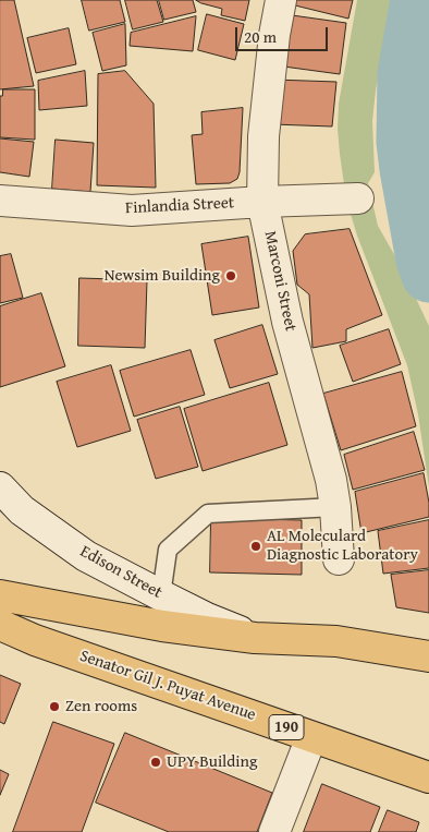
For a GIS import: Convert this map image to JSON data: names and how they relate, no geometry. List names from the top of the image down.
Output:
{
  "streets": {
    "main road": ["Senator Gil J. Puyat Avenue", "190"],
    "street": ["Finlandia Street", "Marconi Street", "Edison Street"]
  },
  "crossings": [
    ["Finlandia Street", "Marconi Street"]
  ],
  "places": [
    "Newsim Building",
    "AL Moleculard Diagnostic Laboratory",
    "Zen rooms",
    "UPY Building"
  ],
  "scale_bar": "20 m"
}
